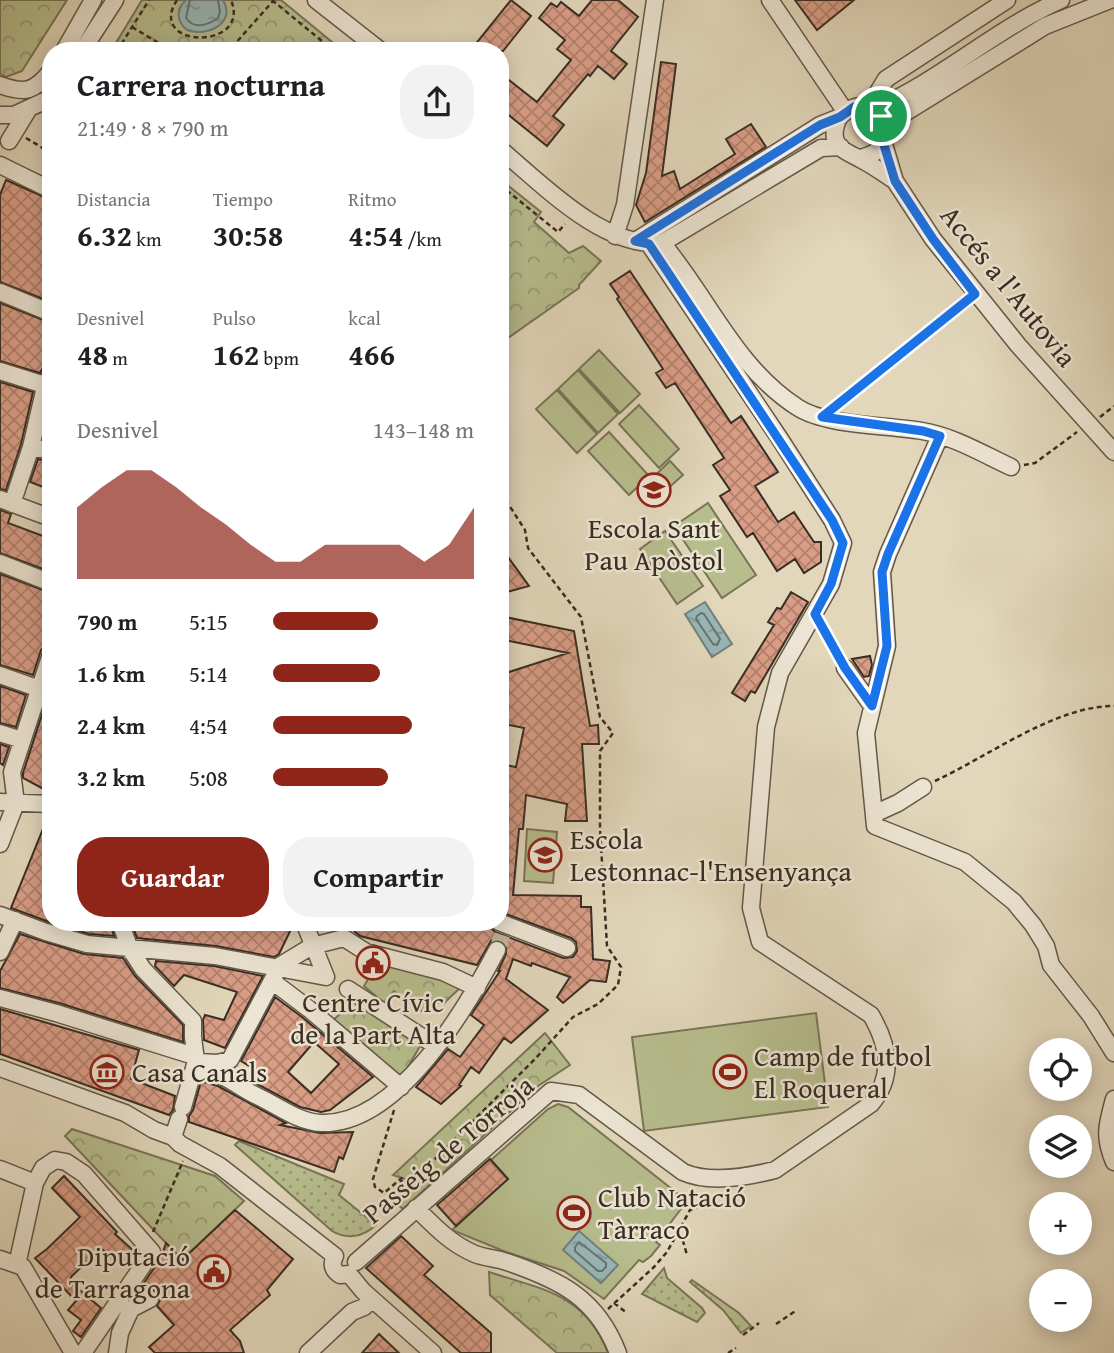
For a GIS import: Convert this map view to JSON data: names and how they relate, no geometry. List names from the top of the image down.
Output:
{
  "streets": {
    "street": ["Accés a l'Autovia", "Passeig de Torroja"]
  },
  "places": {
    "school or university": ["Escola Sant Pau Apòstol", "Escola Lestonnac-l'Ensenyança"],
    "public building": ["Centre Cívic de la Part Alta", "Diputació de Tarragona"],
    "museum": ["Casa Canals"],
    "sports": ["Camp de futbol El Roqueral", "Club Natació Tàrraco"]
  },
  "page": {
    "heading": ["Carrera nocturna", "21:49 · 8 × 790 m"],
    "stats": [
      ["Distancia", "6.32 km"],
      ["Tiempo", "30:58"],
      ["Ritmo", "4:54 /km"],
      ["Desnivel", "48 m"],
      ["Pulso", "162 bpm"],
      ["kcal", "466"]
    ],
    "chart": ["Desnivel", "143–148 m"],
    "list": [
      {
        "name": "790 m",
        "note": "5:15"
      },
      {
        "name": "1.6 km",
        "note": "5:14"
      },
      {
        "name": "2.4 km",
        "note": "4:54"
      },
      {
        "name": "3.2 km",
        "note": "5:08"
      }
    ],
    "buttons": ["Guardar", "Compartir"],
    "map_buttons": ["+", "−"]
  }
}
